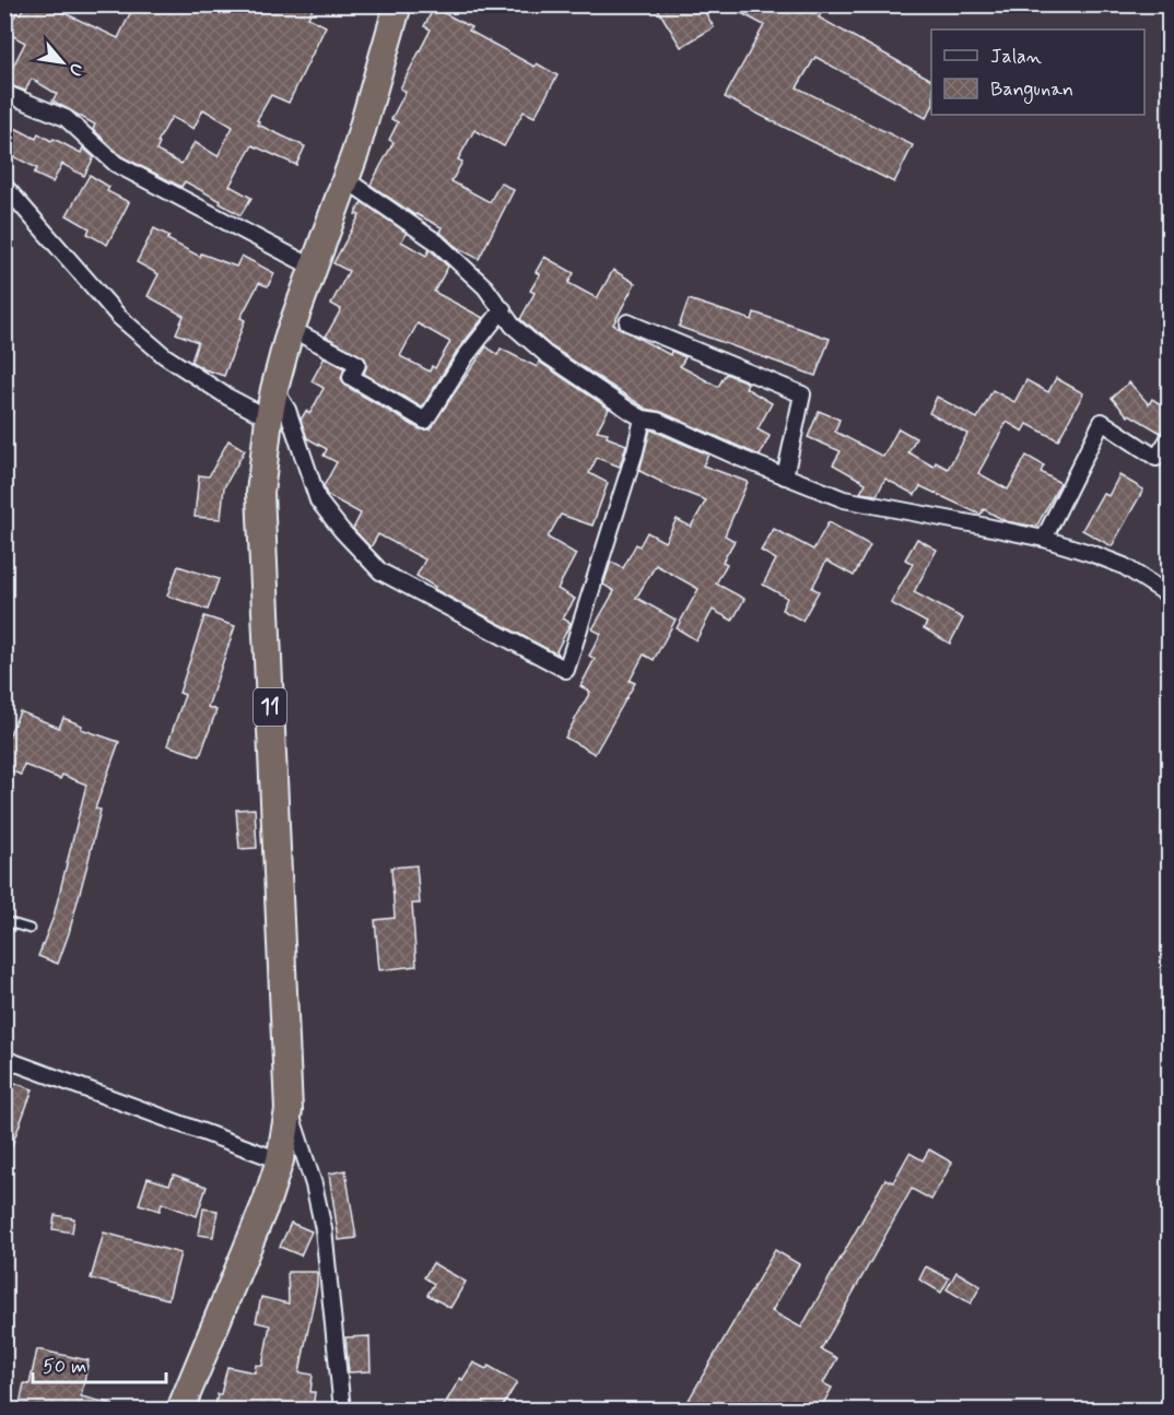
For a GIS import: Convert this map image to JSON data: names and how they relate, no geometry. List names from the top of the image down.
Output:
{
  "streets": {
    "highway": ["11"]
  },
  "legend": ["Jalan", "Bangunan"],
  "scale_bar": "50 m",
  "north": "bottom right"
}
